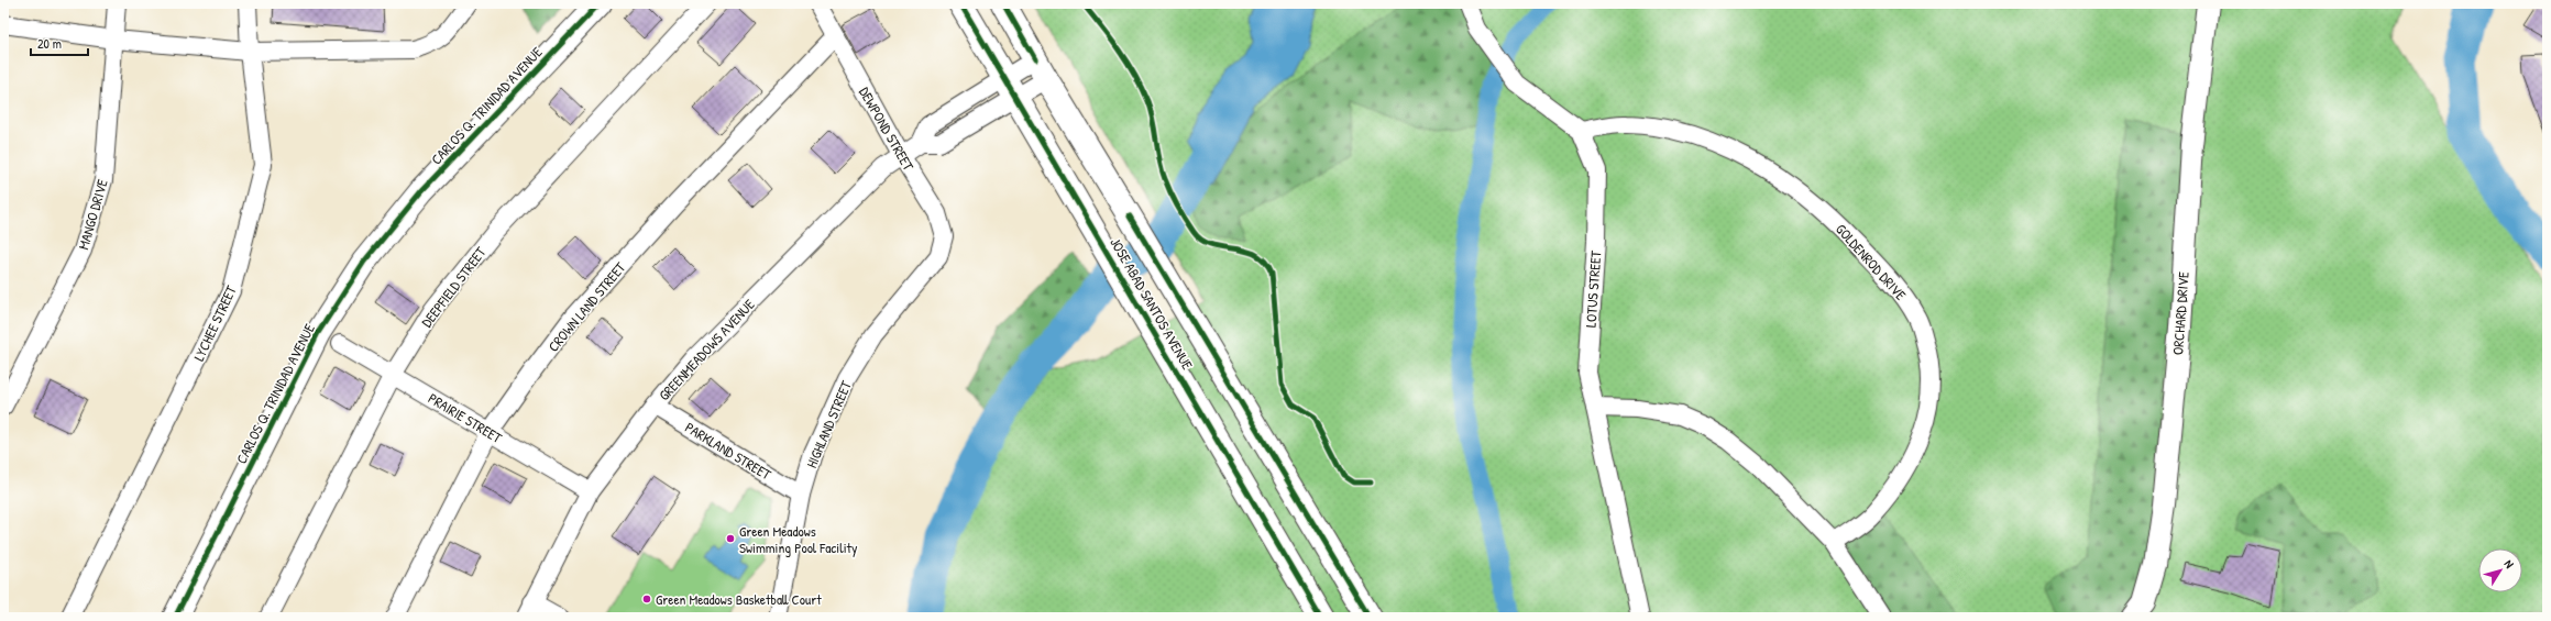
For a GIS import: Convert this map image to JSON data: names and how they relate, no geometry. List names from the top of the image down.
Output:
{
  "streets": {
    "main road": ["CARLOS Q. TRINIDAD AVENUE", "JOSE ABAD SANTOS AVENUE"],
    "street": [
      "DEWPOND STREET",
      "MANGO DRIVE",
      "GOLDENROD DRIVE",
      "DEEPFIELD STREET",
      "LOTUS STREET",
      "CROWN LAND STREET",
      "ORCHARD DRIVE",
      "LYCHEE STREET",
      "GREENMEADOWS AVENUE",
      "PRAIRIE STREET",
      "HIGHLAND STREET",
      "PARKLAND STREET"
    ]
  },
  "crossings": [
    ["DEWPOND STREET", "CROWN LAND STREET"],
    ["DEWPOND STREET", "GREENMEADOWS AVENUE"],
    ["DEWPOND STREET", "HIGHLAND STREET"],
    ["GOLDENROD DRIVE", "LOTUS STREET"],
    ["DEEPFIELD STREET", "PRAIRIE STREET"],
    ["JOSE ABAD SANTOS AVENUE", "GREENMEADOWS AVENUE"],
    ["CROWN LAND STREET", "PRAIRIE STREET"],
    ["GREENMEADOWS AVENUE", "PRAIRIE STREET"],
    ["GREENMEADOWS AVENUE", "PARKLAND STREET"],
    ["HIGHLAND STREET", "PARKLAND STREET"]
  ],
  "places": ["Green Meadows Swimming Pool Facility", "Green Meadows Basketball Court"],
  "scale_bar": "20 m",
  "north": "top right"
}
